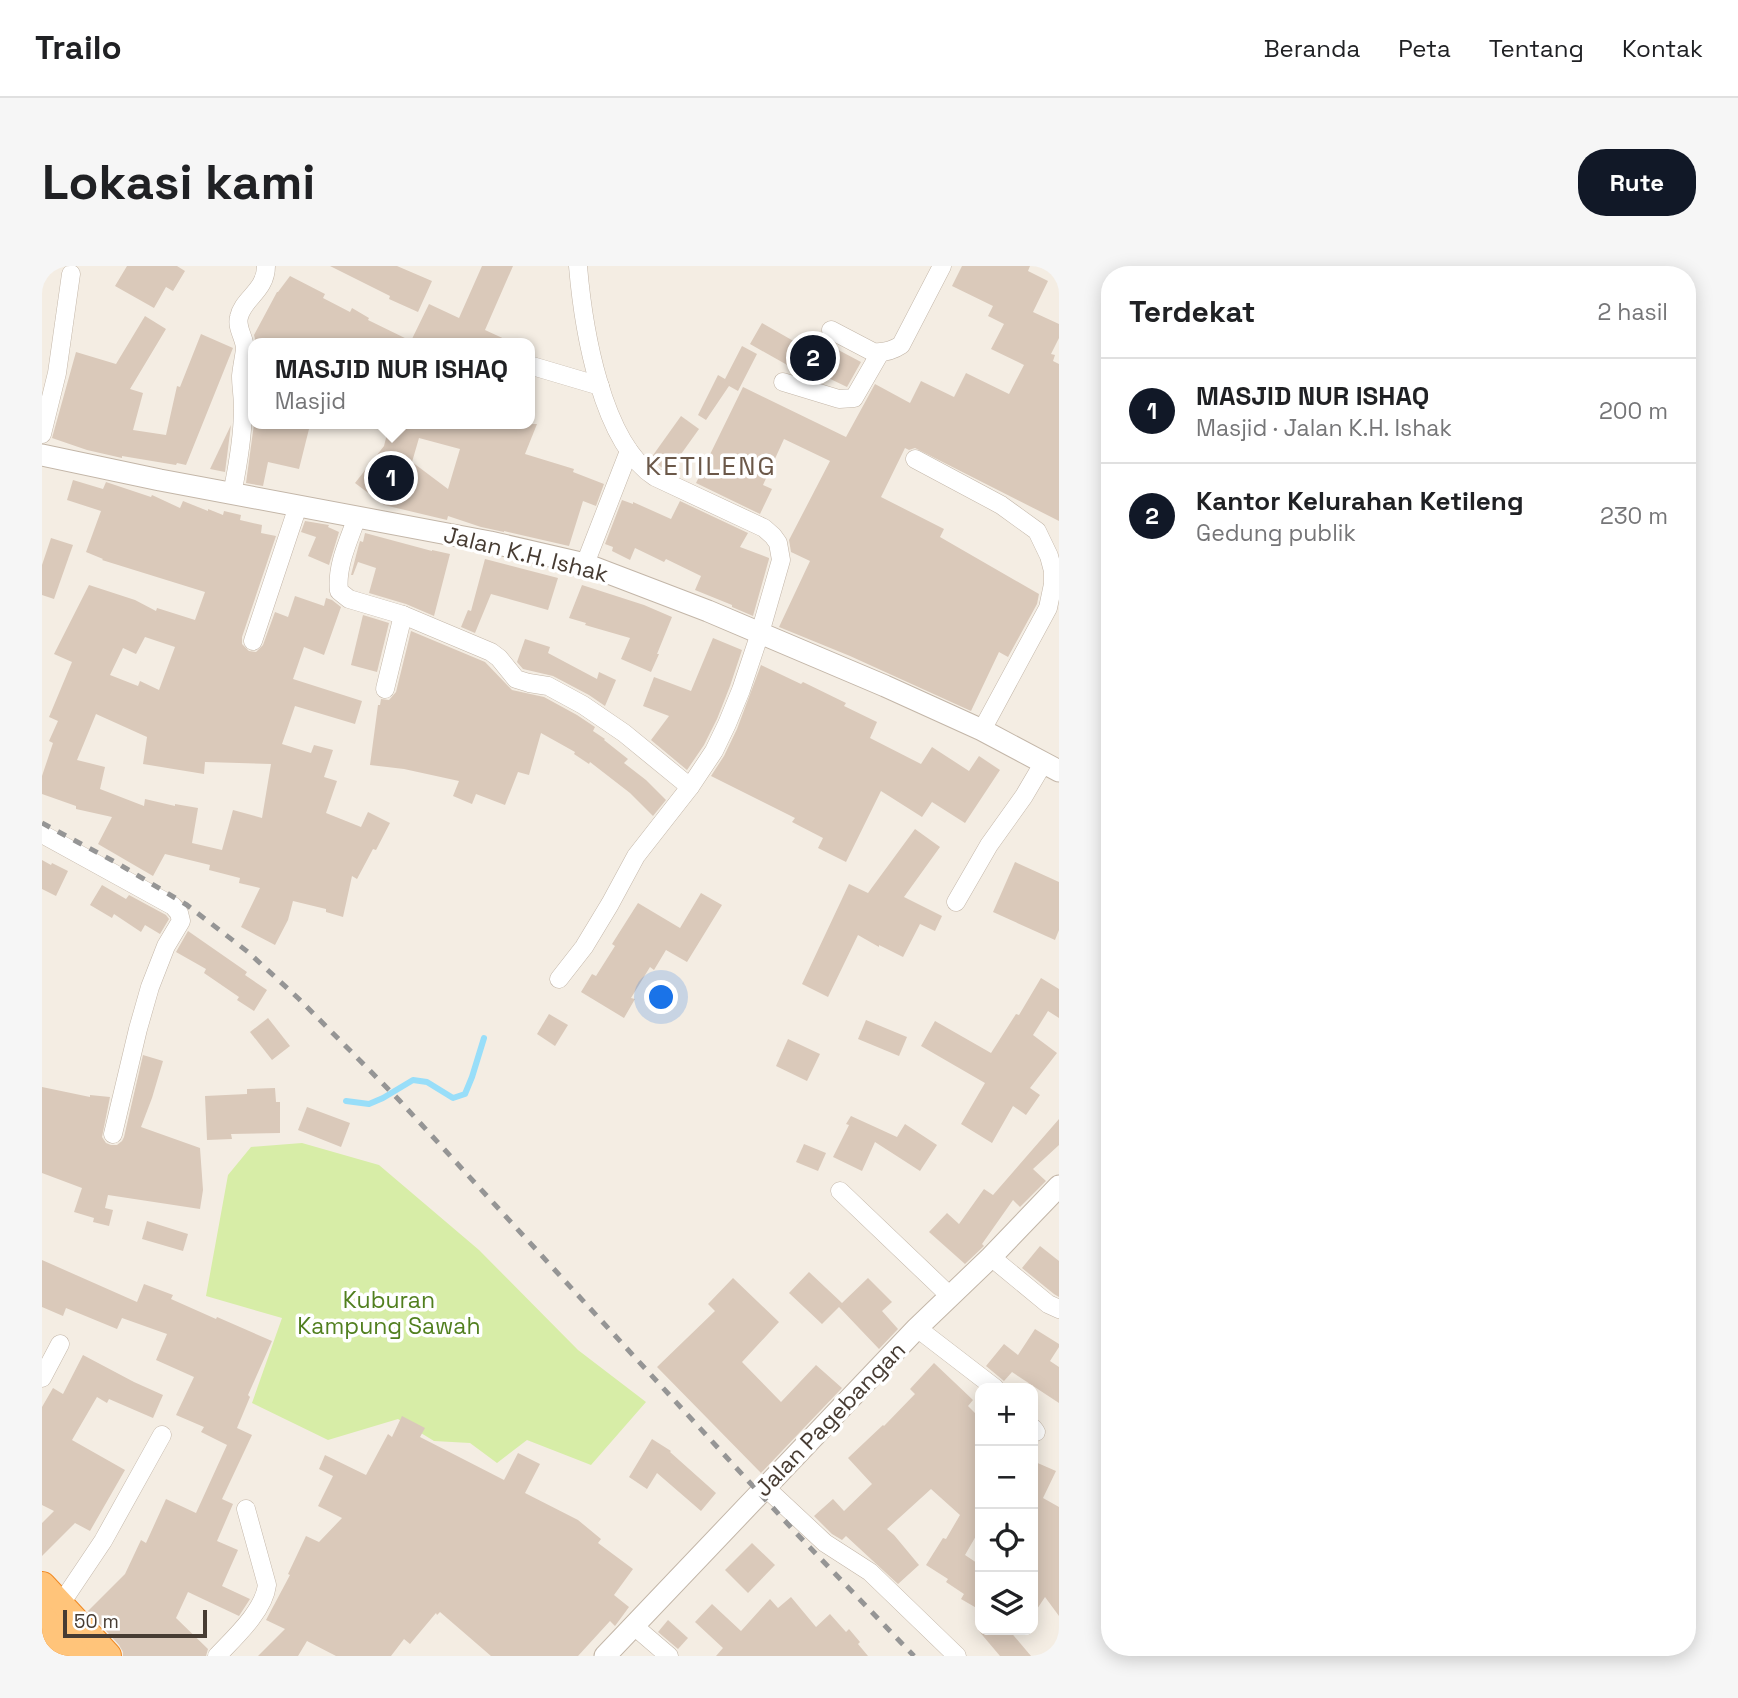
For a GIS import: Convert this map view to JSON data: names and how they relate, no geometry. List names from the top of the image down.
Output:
{
  "streets": {
    "street": ["Jalan K.H. Ishak", "Jalan Pagebangan"]
  },
  "districts": ["KETILENG"],
  "parks": ["Kuburan Kampung Sawah"],
  "scale_bar": "50 m",
  "page": {
    "header": "Trailo",
    "nav": [
      "Beranda",
      "Peta",
      "Tentang",
      "Kontak"
    ],
    "buttons": "Rute",
    "title": "Lokasi kami",
    "heading": ["Terdekat", "2 hasil"],
    "pins": ["2", "1"],
    "popup": ["MASJID NUR ISHAQ", "Masjid"],
    "list": [
      {
        "mark": "1",
        "name": "MASJID NUR ISHAQ",
        "note": "Masjid · Jalan K.H. Ishak",
        "value": "200 m"
      },
      {
        "mark": "2",
        "name": "Kantor Kelurahan Ketileng",
        "note": "Gedung publik",
        "value": "230 m"
      }
    ],
    "map_buttons": ["+", "−"],
    "scale": "50 m"
  }
}
